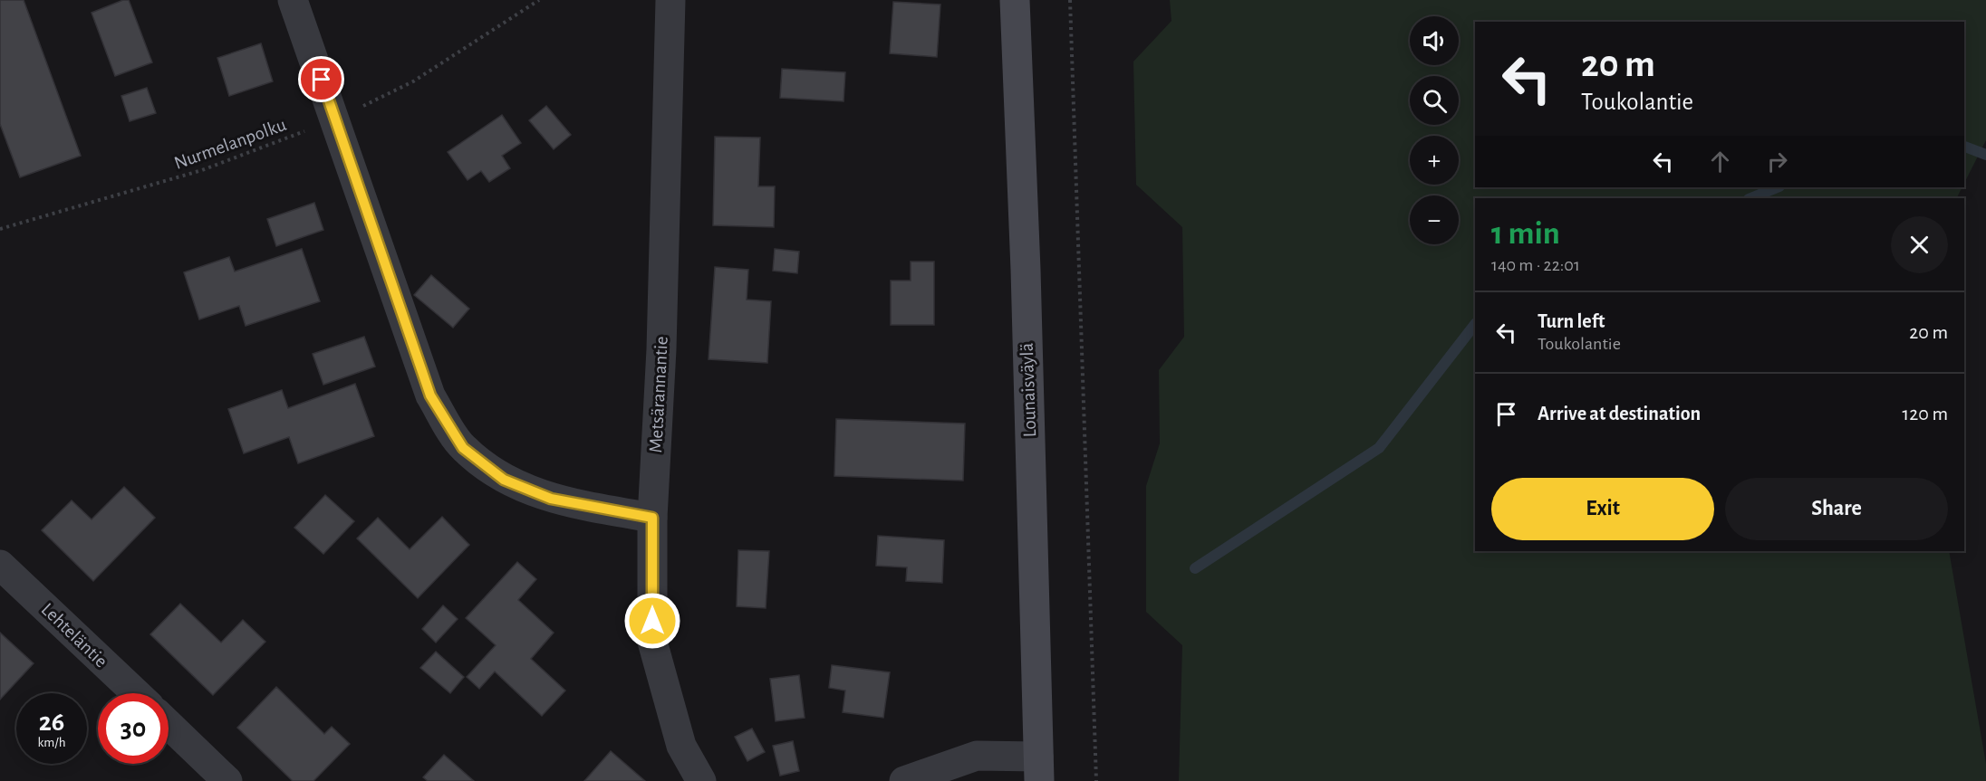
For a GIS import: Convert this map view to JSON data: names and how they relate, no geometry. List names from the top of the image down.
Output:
{
  "streets": {
    "street": ["Lounaisväylä", "Metsärannantie", "Lehteläntie"],
    "path": ["Nurmelanpolku"]
  },
  "page": {
    "map_buttons": ["+", "−"],
    "turn": ["20 m", "Toukolantie"],
    "heading": ["1 min", "140 m · 22:01"],
    "list": [
      {
        "name": "Turn left",
        "note": "Toukolantie",
        "value": "20 m"
      },
      {
        "name": "Arrive at destination",
        "value": "120 m"
      }
    ],
    "buttons": ["Exit", "Share"],
    "speed": "26 km/h",
    "limit": "30"
  }
}
